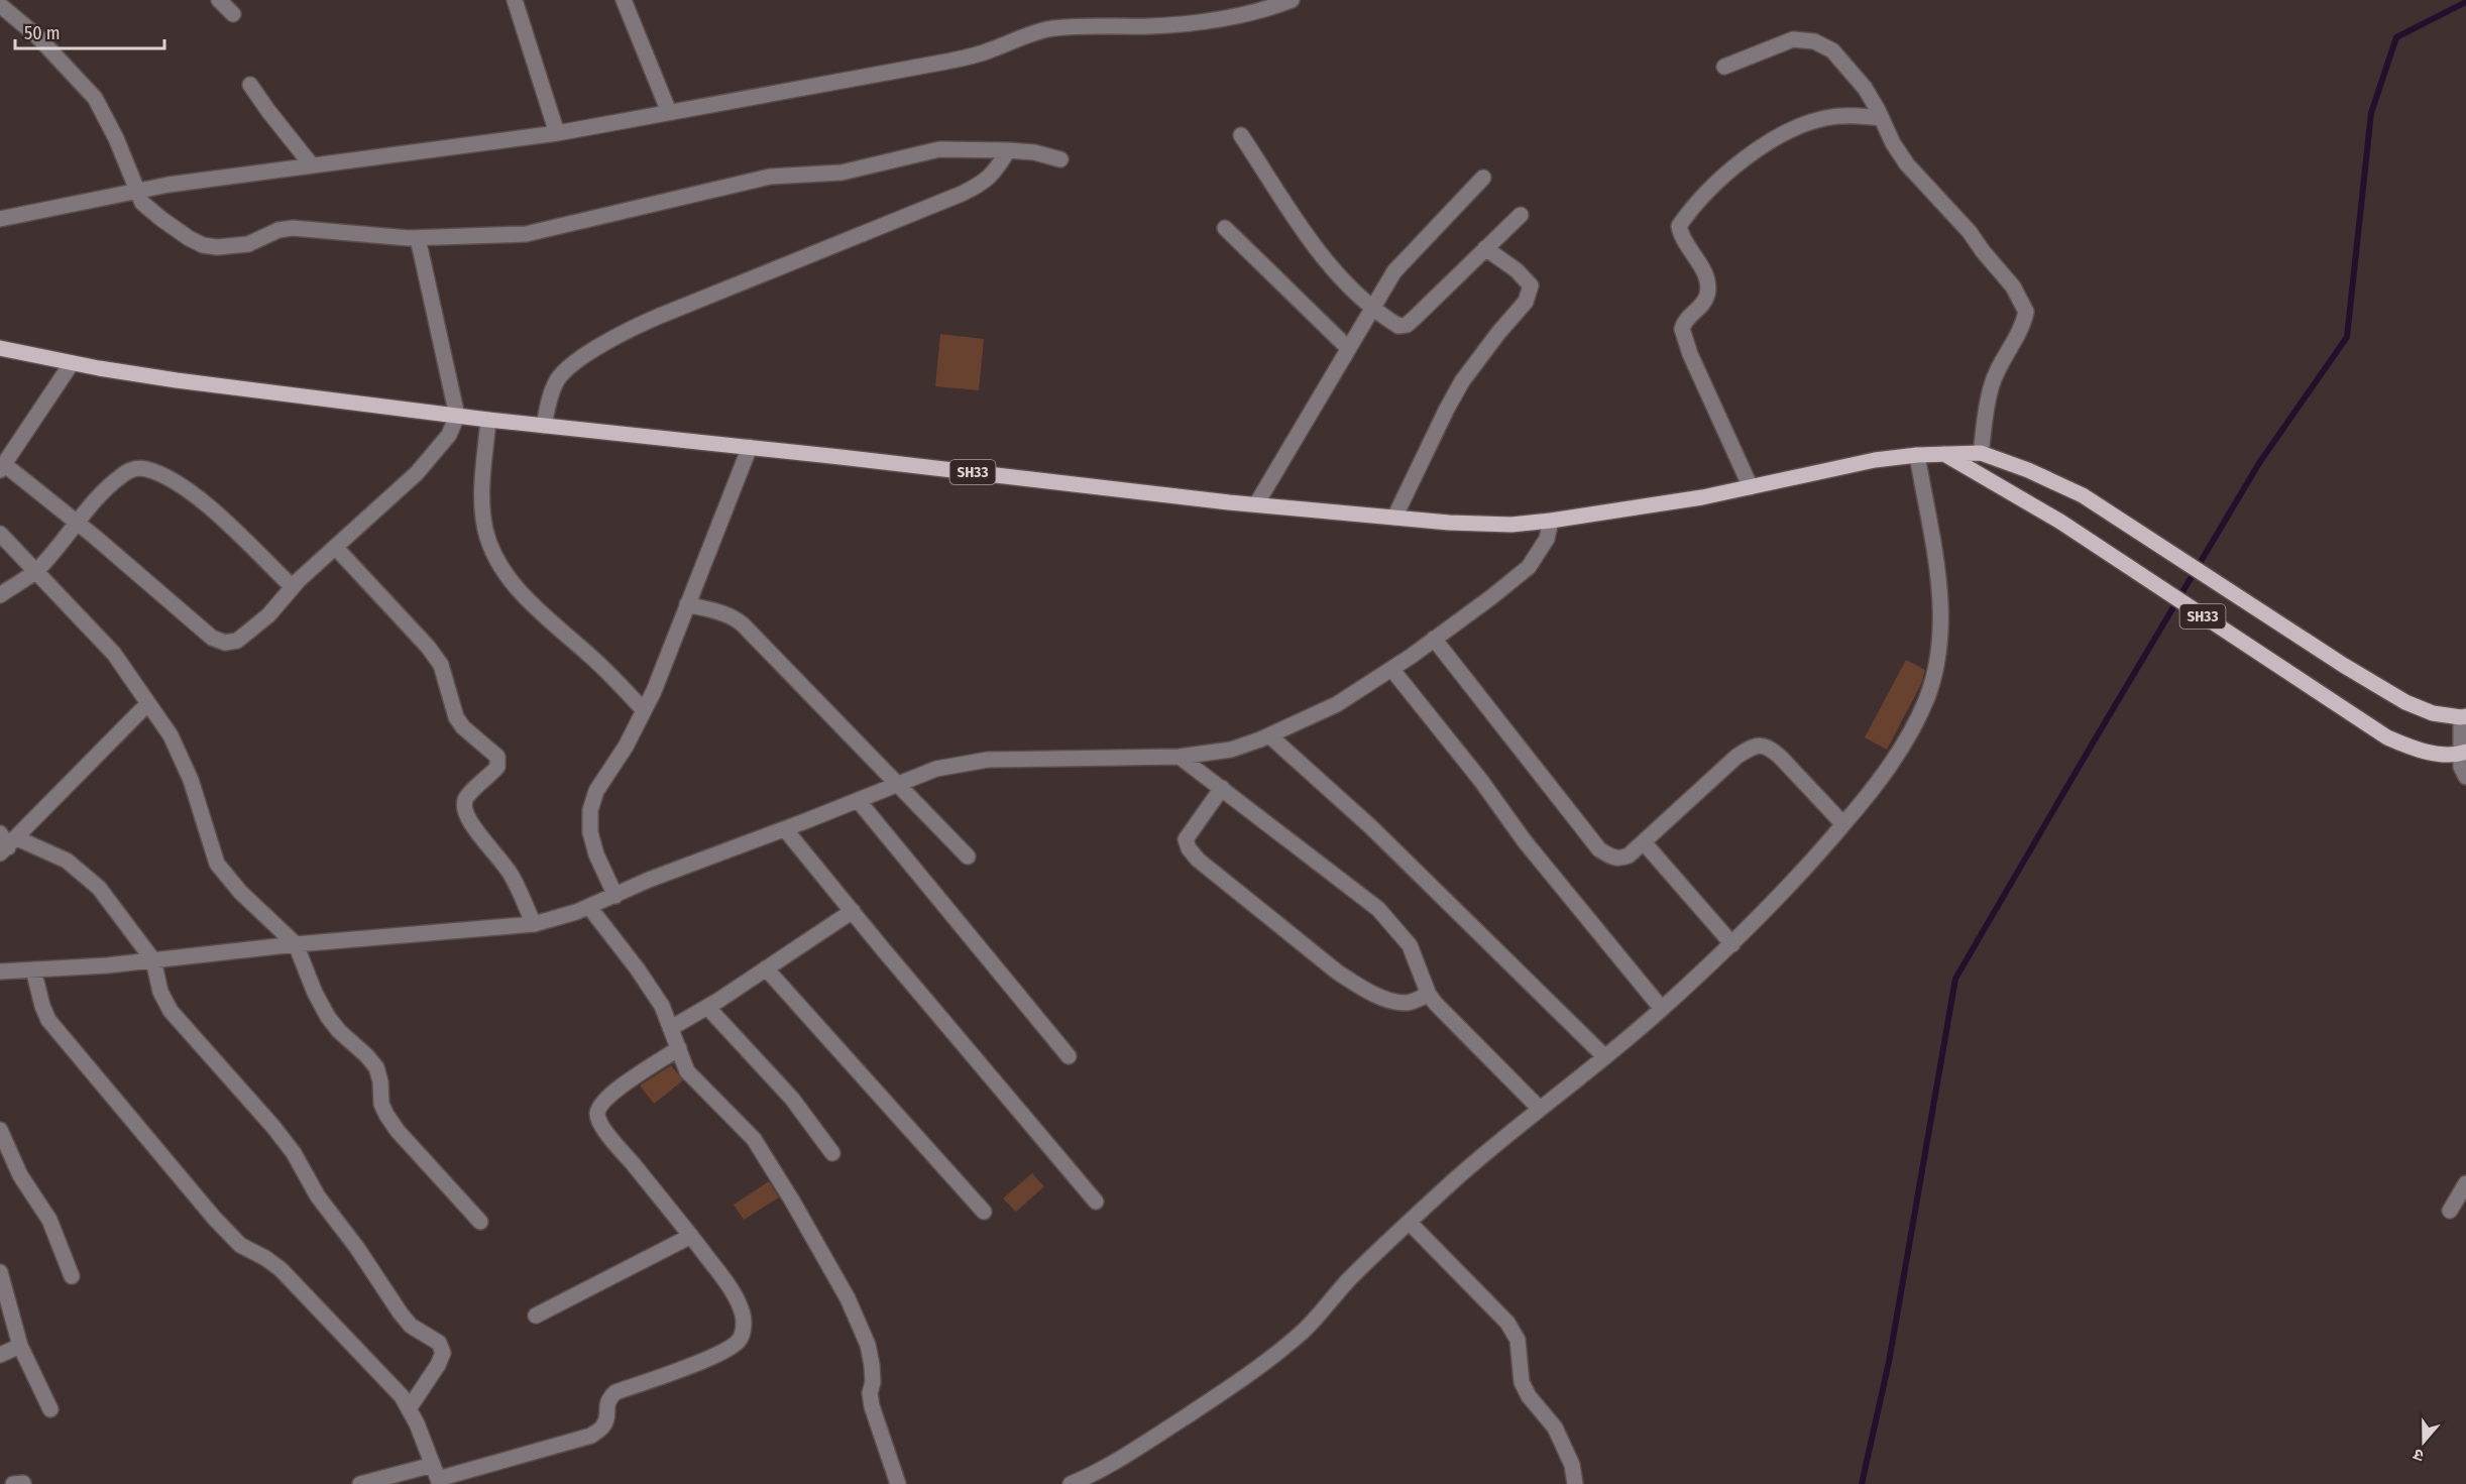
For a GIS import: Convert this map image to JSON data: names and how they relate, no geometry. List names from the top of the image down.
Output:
{
  "streets": {
    "main road": ["SH33"]
  },
  "scale_bar": "50 m",
  "north": "bottom"
}
